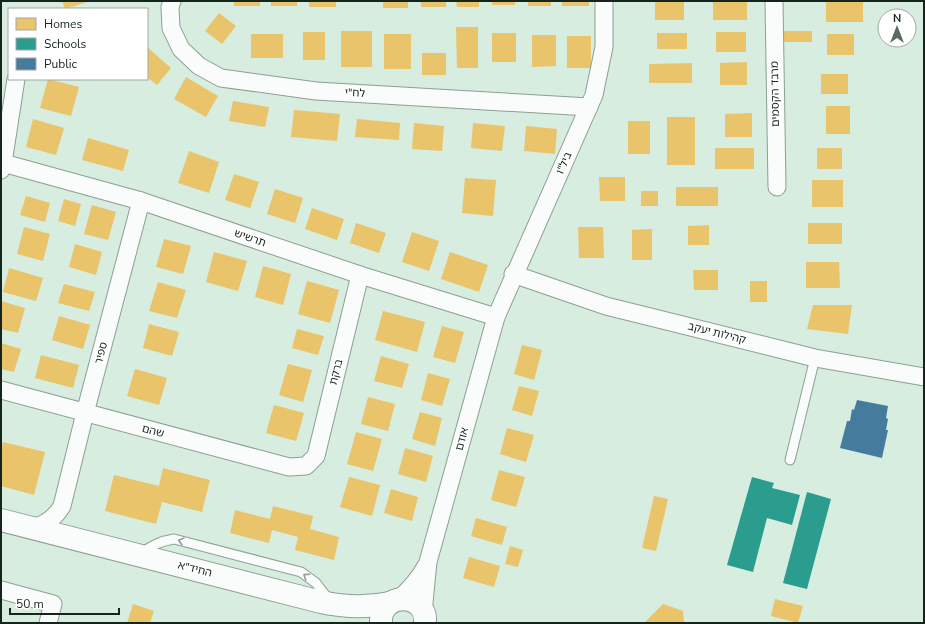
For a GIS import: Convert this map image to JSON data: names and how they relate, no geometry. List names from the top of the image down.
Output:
{
  "streets": {
    "street": [
      "לח\"י",
      "מרבד הקסמים",
      "ביל\"ו",
      "תרשיש",
      "קהילות יעקב",
      "ספיר",
      "ברקת",
      "שהם",
      "אודם",
      "החיד\"א"
    ]
  },
  "crossings": [
    ["לח\"י", "ביל\"ו"],
    ["ביל\"ו", "תרשיש"],
    ["ביל\"ו", "קהילות יעקב"],
    ["ביל\"ו", "אודם"],
    ["תרשיש", "ספיר"],
    ["תרשיש", "ברקת"],
    ["תרשיש", "אודם"],
    ["ספיר", "שהם"],
    ["ספיר", "החיד\"א"],
    ["ברקת", "שהם"],
    ["אודם", "החיד\"א"]
  ],
  "legend": ["Homes", "Schools", "Public"],
  "scale_bar": "50 m",
  "north": "top"
}
